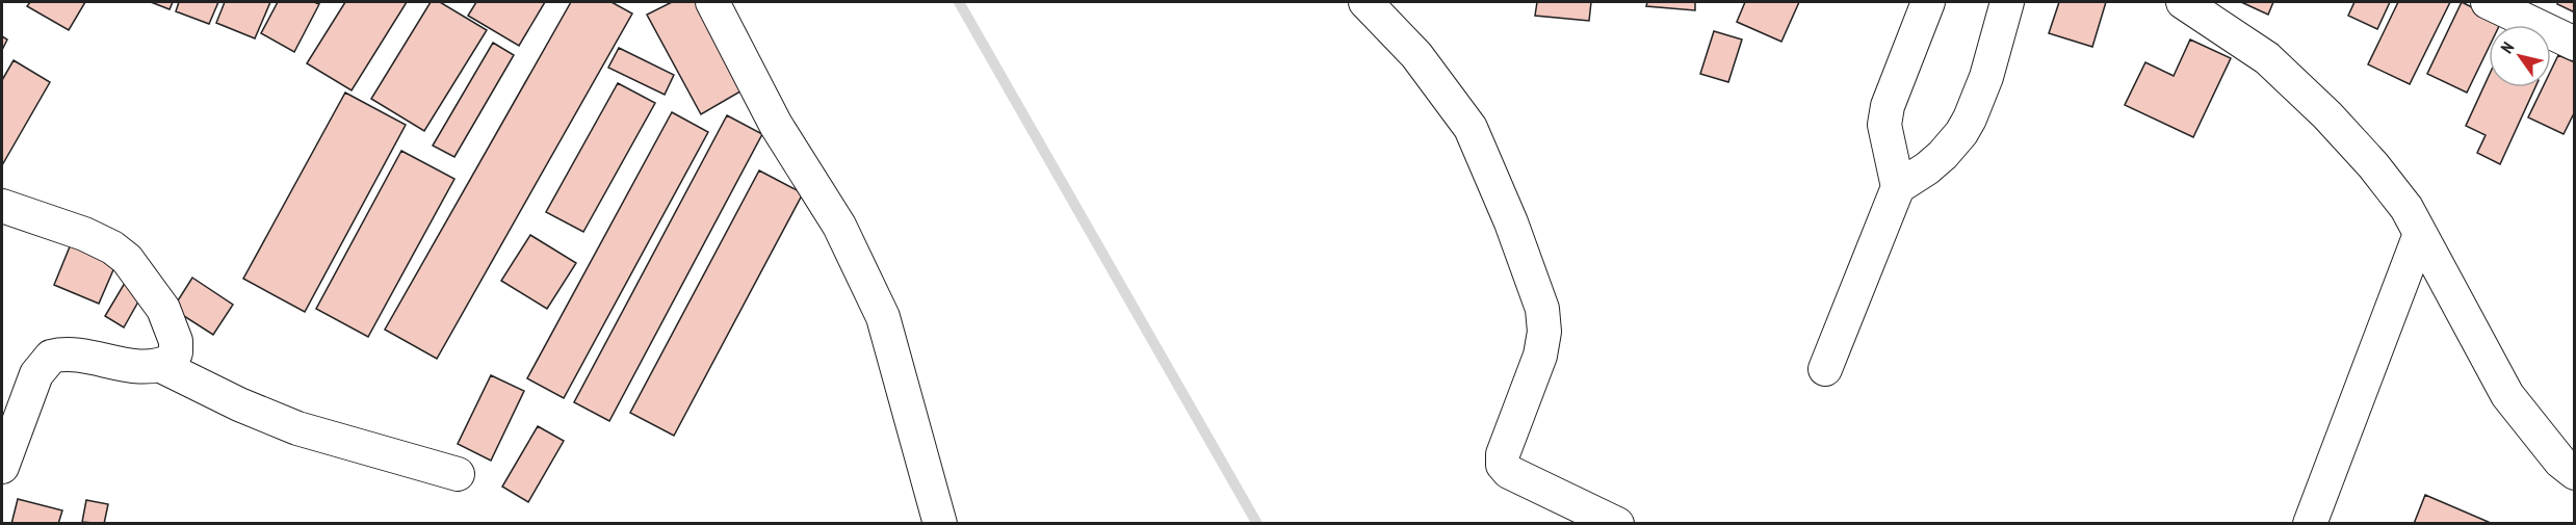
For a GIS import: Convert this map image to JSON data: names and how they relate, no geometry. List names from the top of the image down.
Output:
{
  "north": "top left"
}
